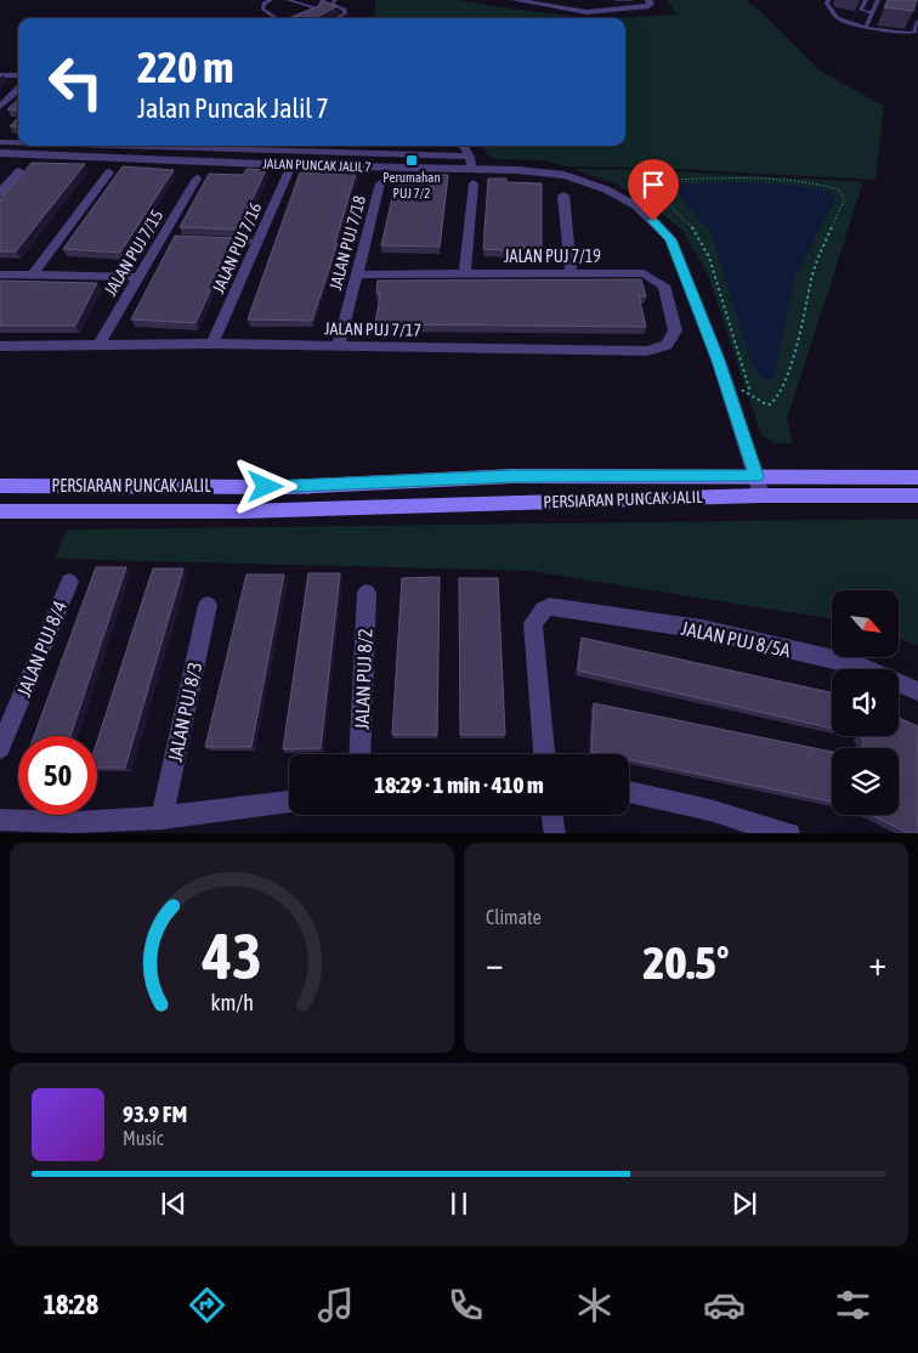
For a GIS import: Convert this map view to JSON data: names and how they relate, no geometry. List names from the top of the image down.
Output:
{
  "streets": {
    "main road": ["PERSIARAN PUNCAK JALIL"],
    "street": [
      "JALAN PUNCAK JALIL 7",
      "JALAN PUJ 7/18",
      "JALAN PUJ 7/16",
      "JALAN PUJ 7/15",
      "JALAN PUJ 7/19",
      "JALAN PUJ 7/17",
      "JALAN PUJ 8/5A",
      "JALAN PUJ 8/4",
      "JALAN PUJ 8/2",
      "JALAN PUJ 8/3"
    ]
  },
  "crossings": [
    ["JALAN PUNCAK JALIL 7", "JALAN PUJ 7/16"],
    ["JALAN PUNCAK JALIL 7", "PERSIARAN PUNCAK JALIL"],
    ["JALAN PUJ 7/18", "JALAN PUJ 7/19"],
    ["JALAN PUJ 7/18", "JALAN PUJ 7/17"],
    ["JALAN PUJ 7/16", "JALAN PUJ 7/17"],
    ["JALAN PUJ 7/15", "JALAN PUJ 7/17"],
    ["JALAN PUJ 7/19", "JALAN PUJ 7/17"]
  ],
  "places": {
    "transit": ["Perumahan PUJ 7/2"]
  },
  "north": "bottom right",
  "page": {
    "turn": ["220 m", "Jalan Puncak Jalil 7"],
    "limit": "50",
    "trip": "18:29 · 1 min · 410 m",
    "tile": "Climate",
    "heat": ["−", "20.5°", "+"],
    "song": ["93.9 FM", "Music"],
    "tabs": "18:28",
    "gauge": ["43", "km/h"]
  }
}
